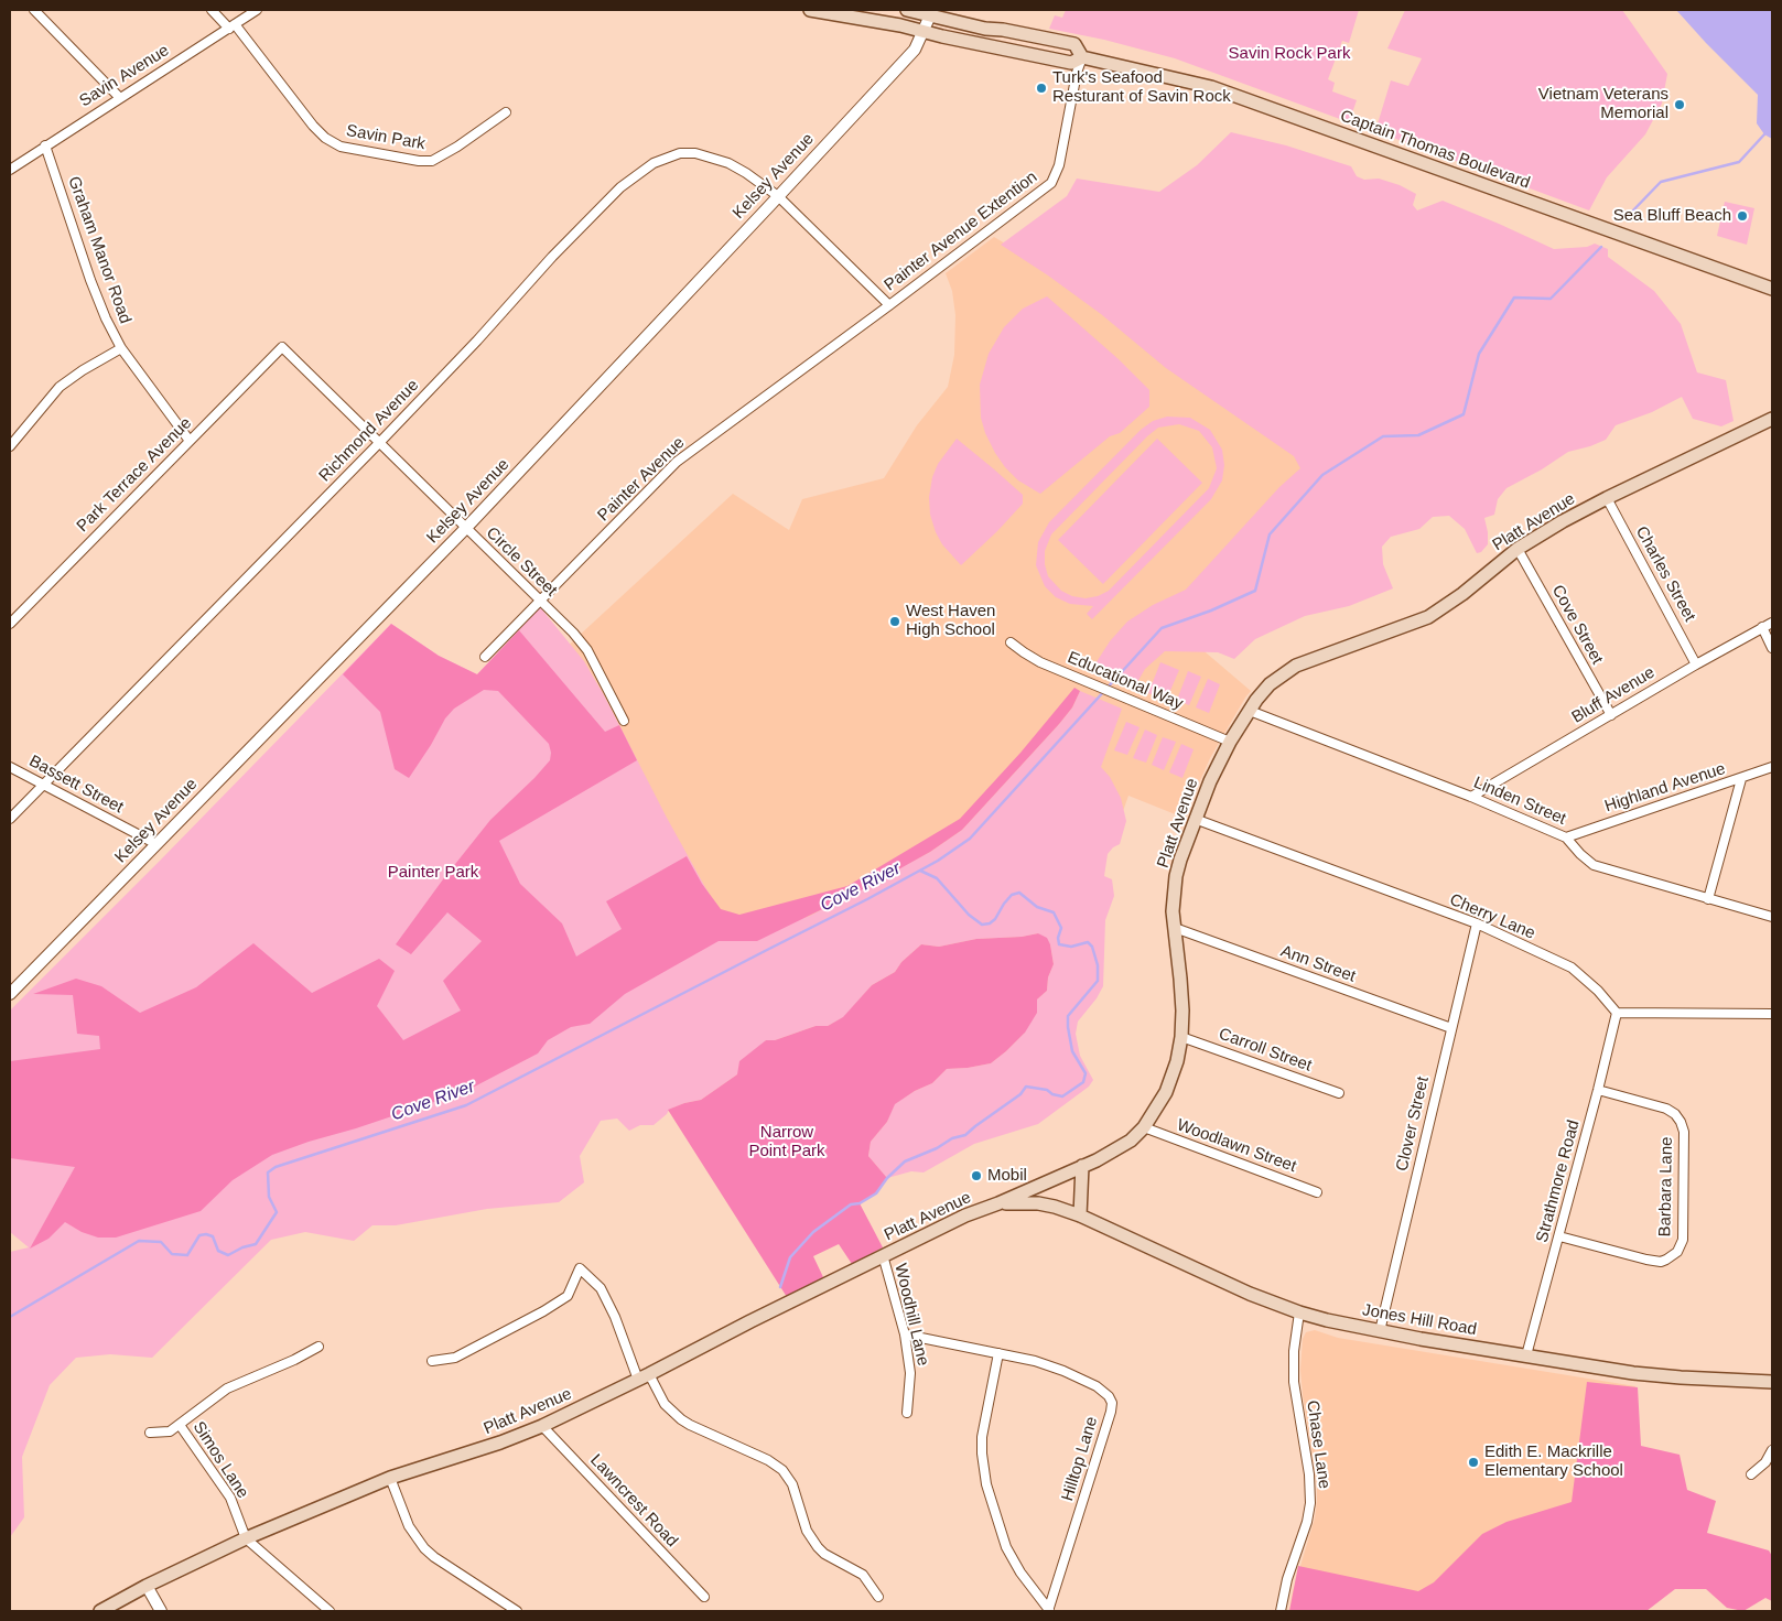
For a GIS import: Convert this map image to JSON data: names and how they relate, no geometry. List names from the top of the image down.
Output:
{
  "streets": {
    "main road": ["Captain Thomas Boulevard", "Platt Avenue", "Jones Hill Road"],
    "street": [
      "Savin Avenue",
      "Savin Park",
      "Kelsey Avenue",
      "Painter Avenue Extention",
      "Graham Manor Road",
      "Richmond Avenue",
      "Park Terrace Avenue",
      "Painter Avenue",
      "Circle Street",
      "Charles Street",
      "Cove Street",
      "Educational Way",
      "Bluff Avenue",
      "Bassett Street",
      "Highland Avenue",
      "Linden Street",
      "Cherry Lane",
      "Ann Street",
      "Carroll Street",
      "Clover Street",
      "Woodlawn Street",
      "Strathmore Road",
      "Barbara Lane",
      "Woodhill Lane",
      "Chase Lane",
      "Hilltop Lane",
      "Simos Lane",
      "Lawncrest Road"
    ]
  },
  "crossings": [
    ["Savin Avenue", "Savin Park"],
    ["Savin Avenue", "Graham Manor Road"],
    ["Captain Thomas Boulevard", "Kelsey Avenue"],
    ["Captain Thomas Boulevard", "Painter Avenue Extention"],
    ["Kelsey Avenue", "Richmond Avenue"],
    ["Kelsey Avenue", "Circle Street"],
    ["Kelsey Avenue", "Bassett Street"],
    ["Painter Avenue Extention", "Richmond Avenue"],
    ["Painter Avenue Extention", "Painter Avenue"],
    ["Graham Manor Road", "Park Terrace Avenue"],
    ["Richmond Avenue", "Painter Avenue"],
    ["Richmond Avenue", "Circle Street"],
    ["Richmond Avenue", "Bassett Street"],
    ["Park Terrace Avenue", "Circle Street"],
    ["Painter Avenue", "Circle Street"],
    ["Platt Avenue", "Charles Street"],
    ["Platt Avenue", "Cove Street"],
    ["Platt Avenue", "Educational Way"],
    ["Platt Avenue", "Linden Street"],
    ["Platt Avenue", "Cherry Lane"],
    ["Platt Avenue", "Ann Street"],
    ["Platt Avenue", "Carroll Street"],
    ["Platt Avenue", "Woodlawn Street"],
    ["Platt Avenue", "Woodhill Lane"],
    ["Platt Avenue", "Jones Hill Road"],
    ["Platt Avenue", "Simos Lane"],
    ["Platt Avenue", "Lawncrest Road"],
    ["Charles Street", "Bluff Avenue"],
    ["Cove Street", "Bluff Avenue"],
    ["Bluff Avenue", "Linden Street"],
    ["Highland Avenue", "Linden Street"],
    ["Cherry Lane", "Clover Street"],
    ["Cherry Lane", "Strathmore Road"],
    ["Ann Street", "Clover Street"],
    ["Clover Street", "Jones Hill Road"],
    ["Strathmore Road", "Barbara Lane"],
    ["Strathmore Road", "Jones Hill Road"],
    ["Woodhill Lane", "Hilltop Lane"],
    ["Jones Hill Road", "Chase Lane"]
  ],
  "water": ["Cove River"],
  "parks": ["Savin Rock Park", "Painter Park", "Narrow Point Park"],
  "places": [
    "Turk's Seafood Resturant of Savin Rock",
    "Vietnam Veterans Memorial",
    "Sea Bluff Beach",
    "West Haven High School",
    "Mobil",
    "Edith E. Mackrille Elementary School"
  ]
}
